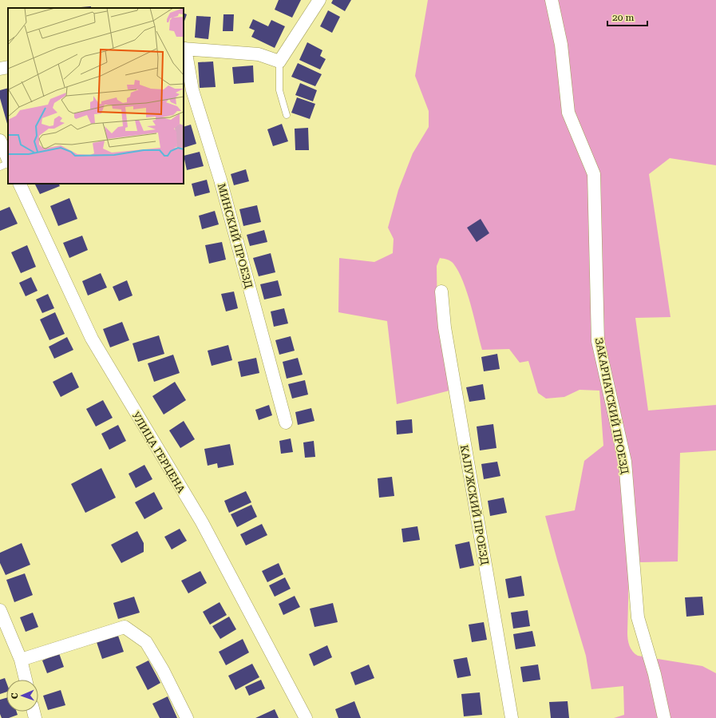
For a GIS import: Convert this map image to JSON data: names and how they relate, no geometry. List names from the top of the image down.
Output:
{
  "streets": {
    "street": [
      "МИНСКИЙ ПРОЕЗД",
      "ЗАКАРПАТСКИЙ ПРОЕЗД",
      "УЛИЦА ГЕРЦЕНА",
      "КАЛУЖСКИЙ ПРОЕЗД"
    ]
  },
  "scale_bar": "20 m",
  "north": "left"
}
